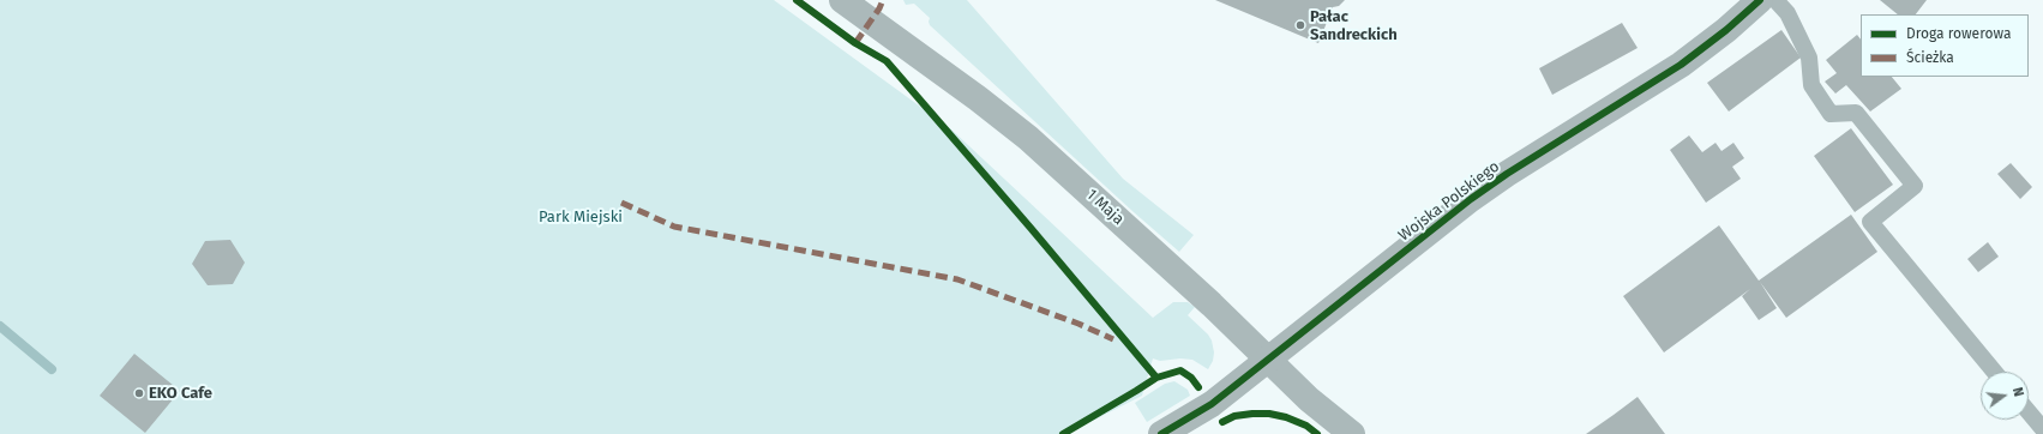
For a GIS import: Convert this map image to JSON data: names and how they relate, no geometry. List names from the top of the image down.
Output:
{
  "streets": {
    "street": ["Wojska Polskiego", "1 Maja"]
  },
  "crossings": [
    ["Wojska Polskiego", "1 Maja"]
  ],
  "parks": ["Park Miejski"],
  "places": ["Pałac Sandreckich", "EKO Cafe"],
  "legend": ["Droga rowerowa", "Ścieżka"],
  "north": "right"
}
